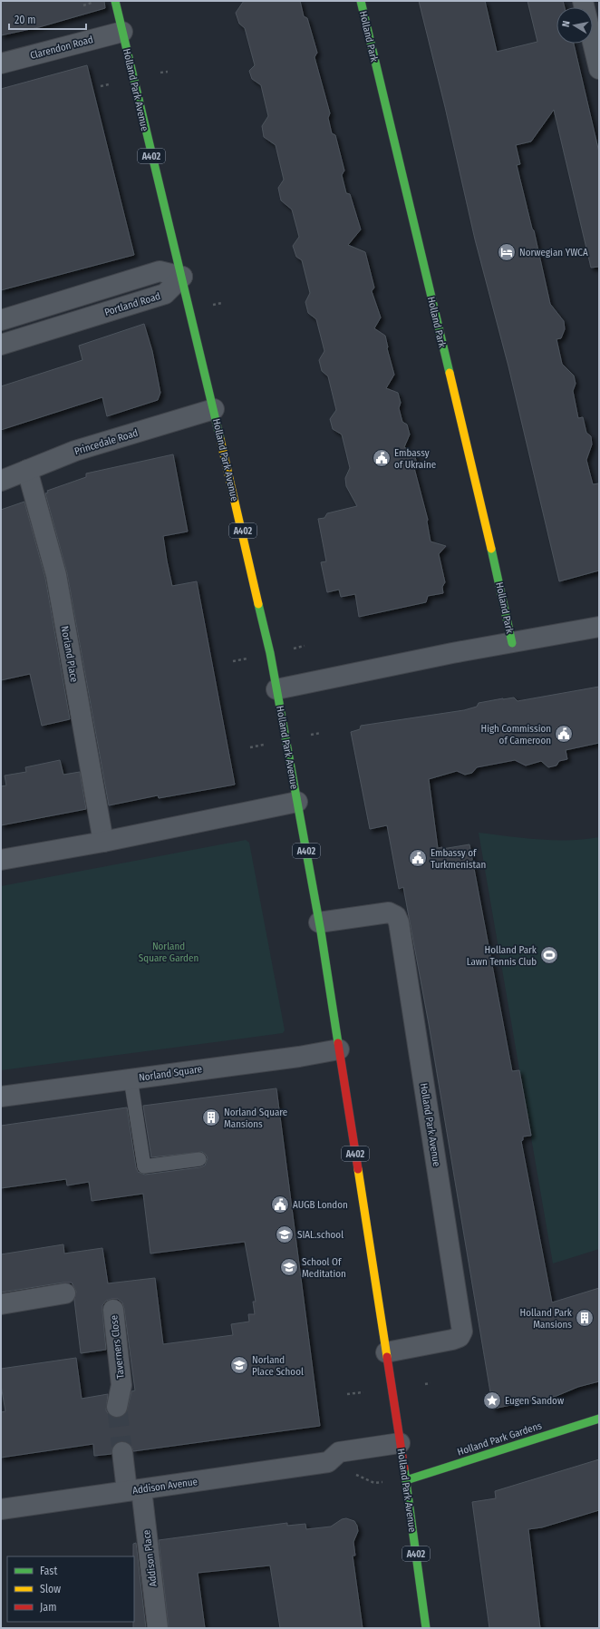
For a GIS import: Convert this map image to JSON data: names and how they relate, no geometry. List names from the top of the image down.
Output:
{
  "streets": {
    "main road": [
      "Holland Park",
      "Holland Park Avenue",
      "A402",
      "Holland Park Gardens"
    ],
    "street": [
      "Clarendon Road",
      "Portland Road",
      "Princedale Road",
      "Norland Place",
      "Norland Square",
      "Taverners Close",
      "Addison Avenue",
      "Addison Place"
    ]
  },
  "crossings": [
    ["Holland Park", "Holland Park Avenue"],
    ["Clarendon Road", "Holland Park Avenue"],
    ["Holland Park Avenue", "Portland Road"],
    ["Holland Park Avenue", "Princedale Road"],
    ["Holland Park Avenue", "Norland Square"],
    ["Holland Park Avenue", "Holland Park Gardens"],
    ["Holland Park Avenue", "Addison Avenue"],
    ["Princedale Road", "Norland Place"],
    ["Addison Avenue", "Addison Place"]
  ],
  "parks": ["Norland Square Garden"],
  "places": {
    "hotel": ["Norwegian YWCA"],
    "public building": [
      "Embassy of Ukraine",
      "High Commission of Cameroon",
      "Embassy of Turkmenistan",
      "AUGB London"
    ],
    "sports": ["Holland Park Lawn Tennis Club"],
    "building": ["Norland Square Mansions", "Holland Park Mansions"],
    "school or university": ["SIAL.school", "School Of Meditation", "Norland Place School"],
    "place": ["Eugen Sandow"]
  },
  "legend": ["Fast", "Slow", "Jam"],
  "scale_bar": "20 m",
  "north": "left"
}
